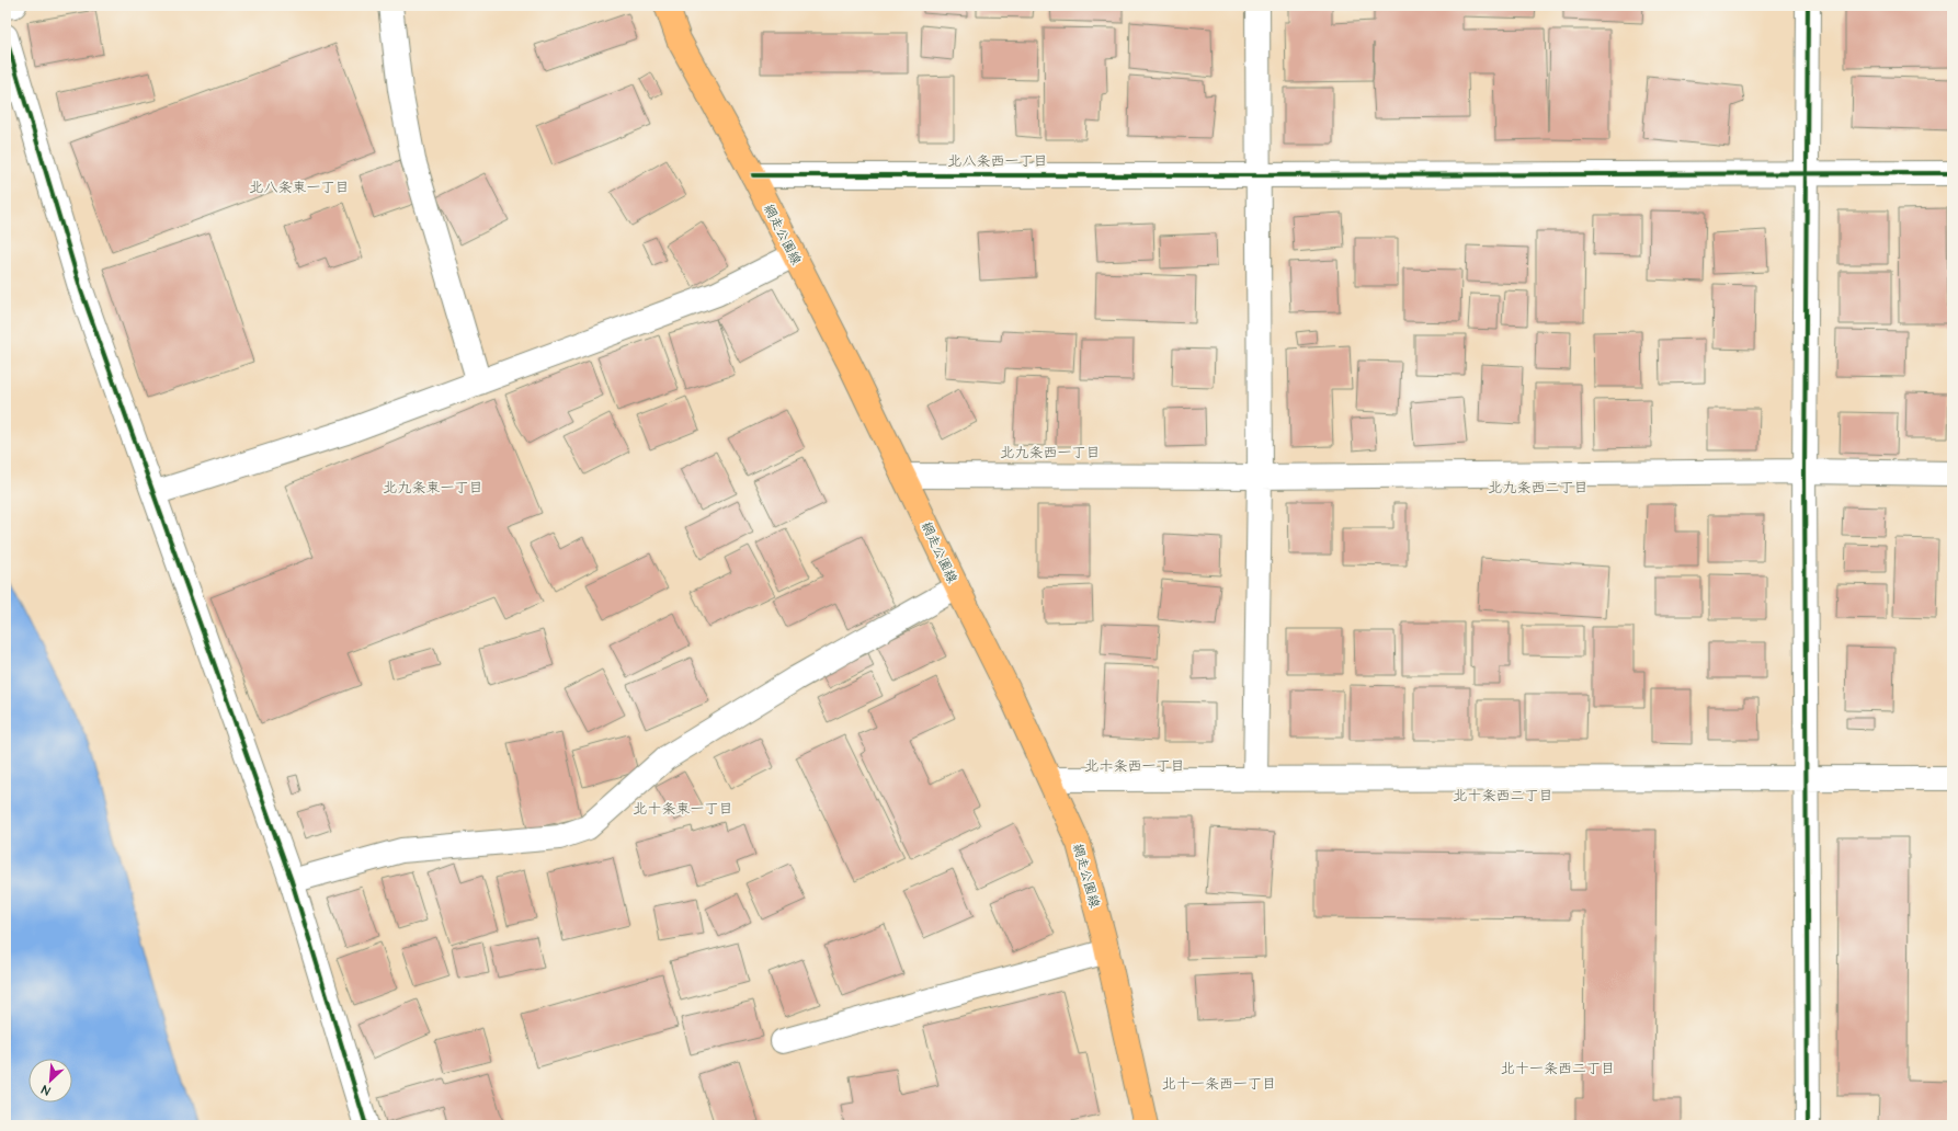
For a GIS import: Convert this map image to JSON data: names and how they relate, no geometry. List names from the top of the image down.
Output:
{
  "streets": {
    "main road": ["網走公園線"]
  },
  "districts": [
    "北八条西一丁目",
    "北八条東一丁目",
    "北九条西一丁目",
    "北九条東一丁目",
    "北九条西二丁目",
    "北十条西一丁目",
    "北十条西二丁目",
    "北十条東一丁目",
    "北十一条西二丁目",
    "北十一条西一丁目"
  ],
  "north": "bottom left"
}
